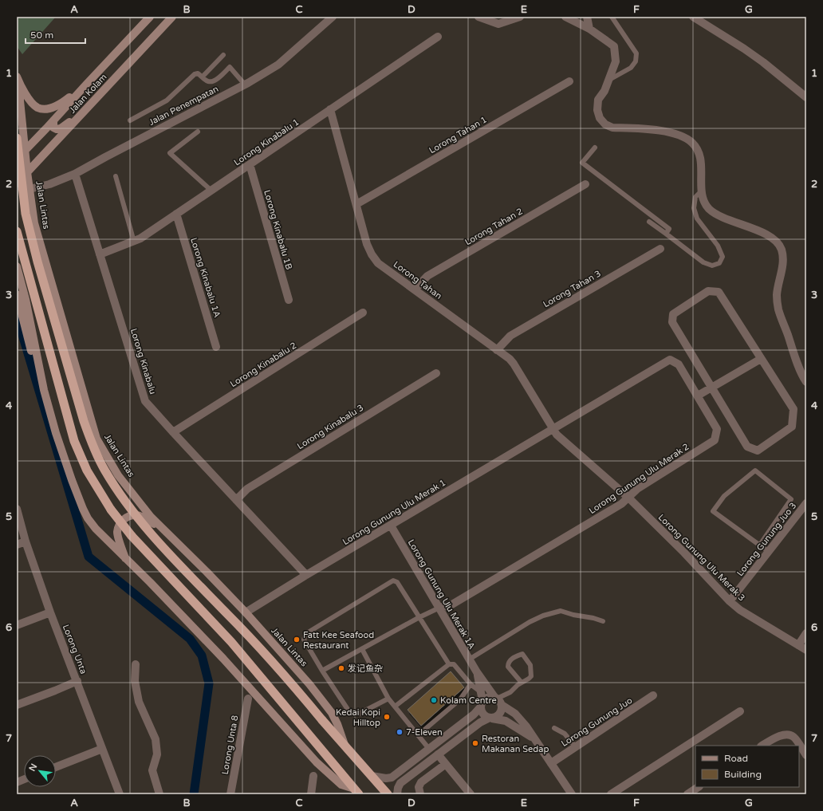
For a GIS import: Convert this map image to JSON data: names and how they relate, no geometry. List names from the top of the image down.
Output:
{
  "streets": {
    "highway": ["Jalan Lintas"],
    "main road": ["Jalan Kolam"],
    "street": [
      "Jalan Penempatan",
      "Lorong Tahan 1",
      "Lorong Kinabalu 1",
      "Lorong Tahan 2",
      "Lorong Kinabalu 1B",
      "Lorong Kinabalu 1A",
      "Lorong Tahan",
      "Lorong Tahan 3",
      "Lorong Kinabalu",
      "Lorong Kinabalu 2",
      "Lorong Kinabalu 3",
      "Lorong Gunung Ulu Merak 2",
      "Lorong Gunung Ulu Merak 1",
      "Lorong Gunung Juo 3",
      "Lorong Gunung Ulu Merak 3",
      "Lorong Gunung Ulu Merak 1A",
      "Lorong Unta",
      "Lorong Gunung Juo",
      "Lorong Unta 8"
    ]
  },
  "crossings": [
    ["Jalan Kolam", "Jalan Lintas"],
    ["Jalan Penempatan", "Jalan Lintas"],
    ["Jalan Penempatan", "Lorong Kinabalu"],
    ["Lorong Tahan 1", "Lorong Tahan"],
    ["Lorong Kinabalu 1", "Lorong Kinabalu 1B"],
    ["Lorong Kinabalu 1", "Lorong Kinabalu 1A"],
    ["Lorong Kinabalu 1", "Lorong Tahan"],
    ["Lorong Kinabalu 1", "Lorong Kinabalu"],
    ["Jalan Lintas", "Lorong Gunung Ulu Merak 1"],
    ["Lorong Tahan 2", "Lorong Tahan"],
    ["Lorong Tahan", "Lorong Tahan 3"],
    ["Lorong Tahan", "Lorong Gunung Ulu Merak 1"],
    ["Lorong Tahan", "Lorong Gunung Ulu Merak 3"],
    ["Lorong Kinabalu", "Lorong Kinabalu 2"],
    ["Lorong Kinabalu", "Lorong Kinabalu 3"],
    ["Lorong Kinabalu", "Lorong Gunung Ulu Merak 1"],
    ["Lorong Gunung Ulu Merak 2", "Lorong Gunung Ulu Merak 1"],
    ["Lorong Gunung Ulu Merak 2", "Lorong Gunung Ulu Merak 3"],
    ["Lorong Gunung Ulu Merak 2", "Lorong Gunung Ulu Merak 1A"],
    ["Lorong Gunung Ulu Merak 1", "Lorong Gunung Ulu Merak 3"],
    ["Lorong Gunung Ulu Merak 1", "Lorong Gunung Ulu Merak 1A"],
    ["Lorong Gunung Juo 3", "Lorong Gunung Ulu Merak 3"]
  ],
  "places": [
    "Fatt Kee Seafood Restaurant",
    "发记鱼杂",
    "Kolam Centre",
    "Kedai Kopi Hilltop",
    "7-Eleven",
    "Restoran Makanan Sedap"
  ],
  "legend": ["Road", "Building"],
  "scale_bar": "50 m",
  "north": "top left",
  "grid": {
    "columns": [
      "A",
      "B",
      "C",
      "D",
      "E",
      "F",
      "G"
    ],
    "rows": [
      "1",
      "2",
      "3",
      "4",
      "5",
      "6",
      "7"
    ]
  }
}
